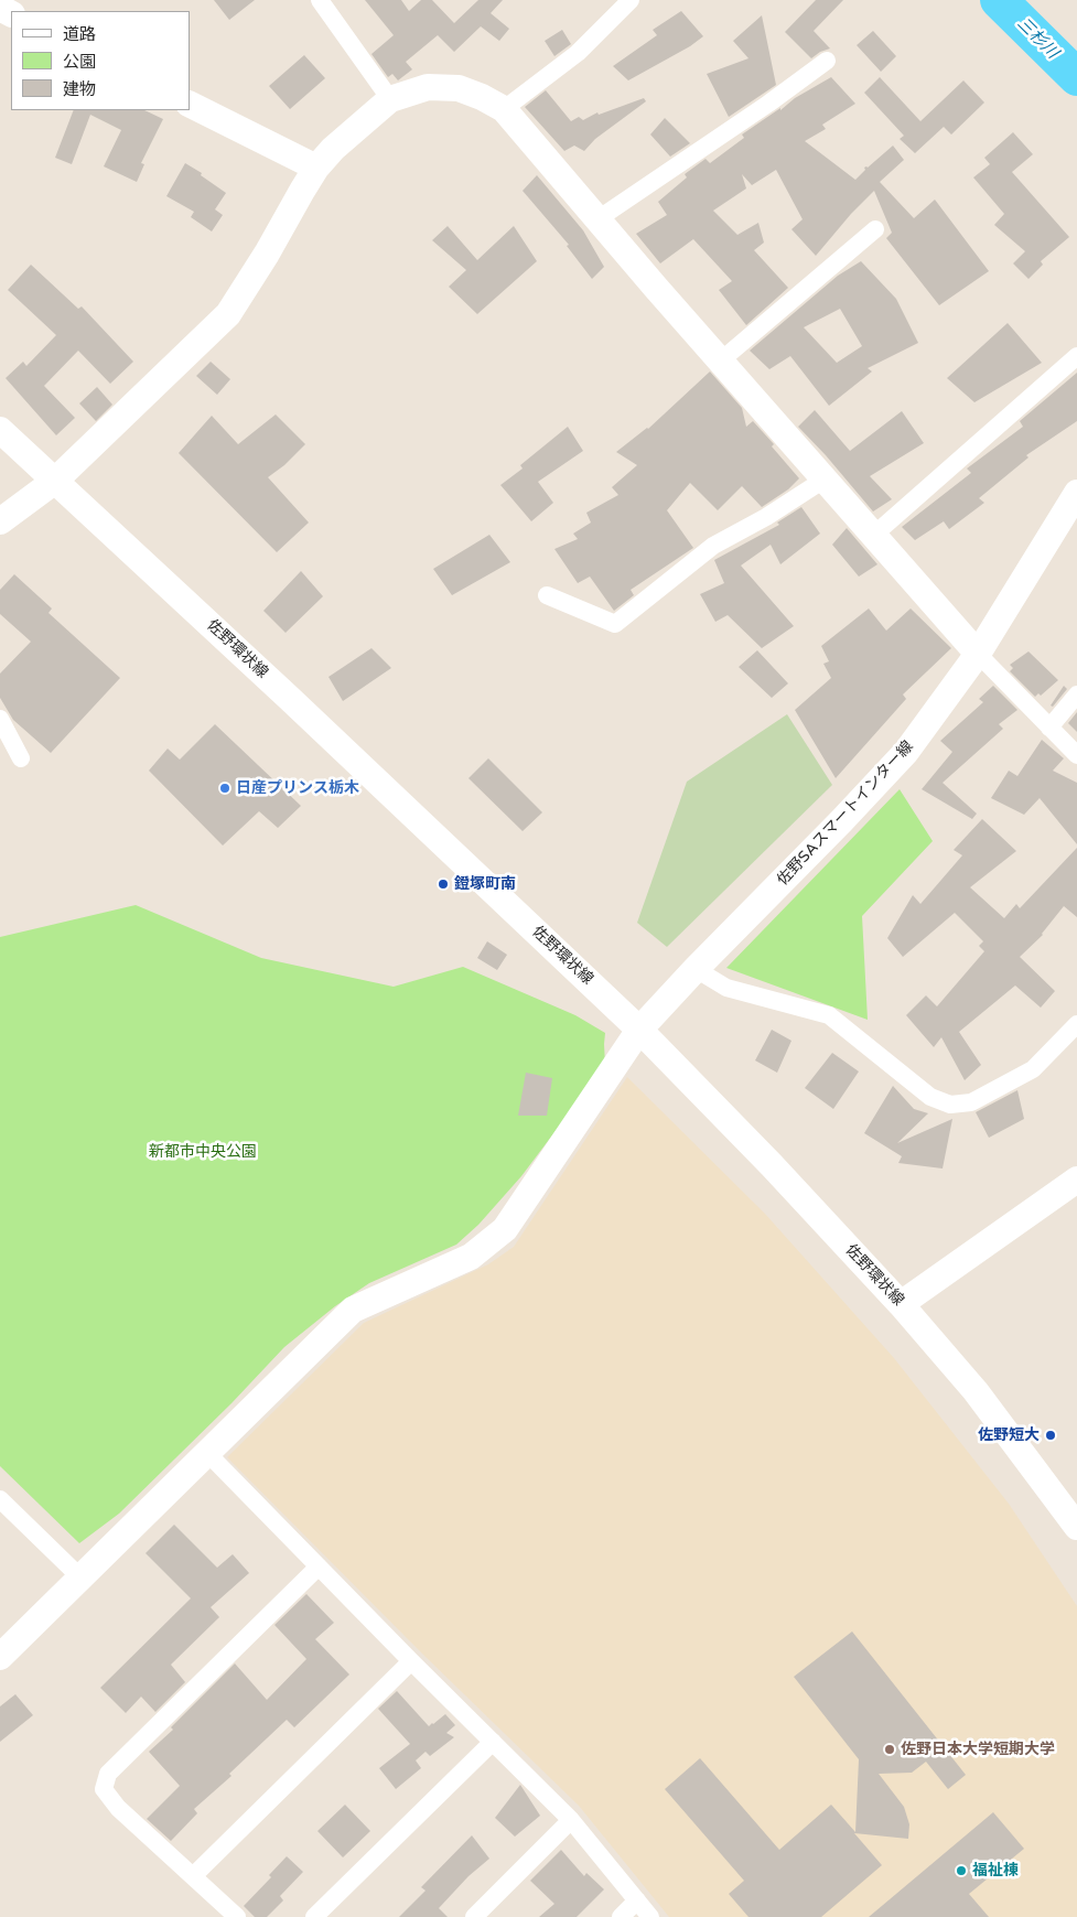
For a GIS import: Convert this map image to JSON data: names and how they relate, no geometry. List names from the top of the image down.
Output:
{
  "streets": {
    "street": ["佐野環状線", "佐野SAスマートインター線"]
  },
  "crossings": [
    ["佐野環状線", "佐野SAスマートインター線"]
  ],
  "water": ["三杉川"],
  "parks": ["新都市中央公園"],
  "places": [
    "日産プリンス栃木",
    "鐙塚町南",
    "佐野短大",
    "佐野日本大学短期大学",
    "福祉棟"
  ],
  "legend": ["道路", "公園", "建物"]
}
